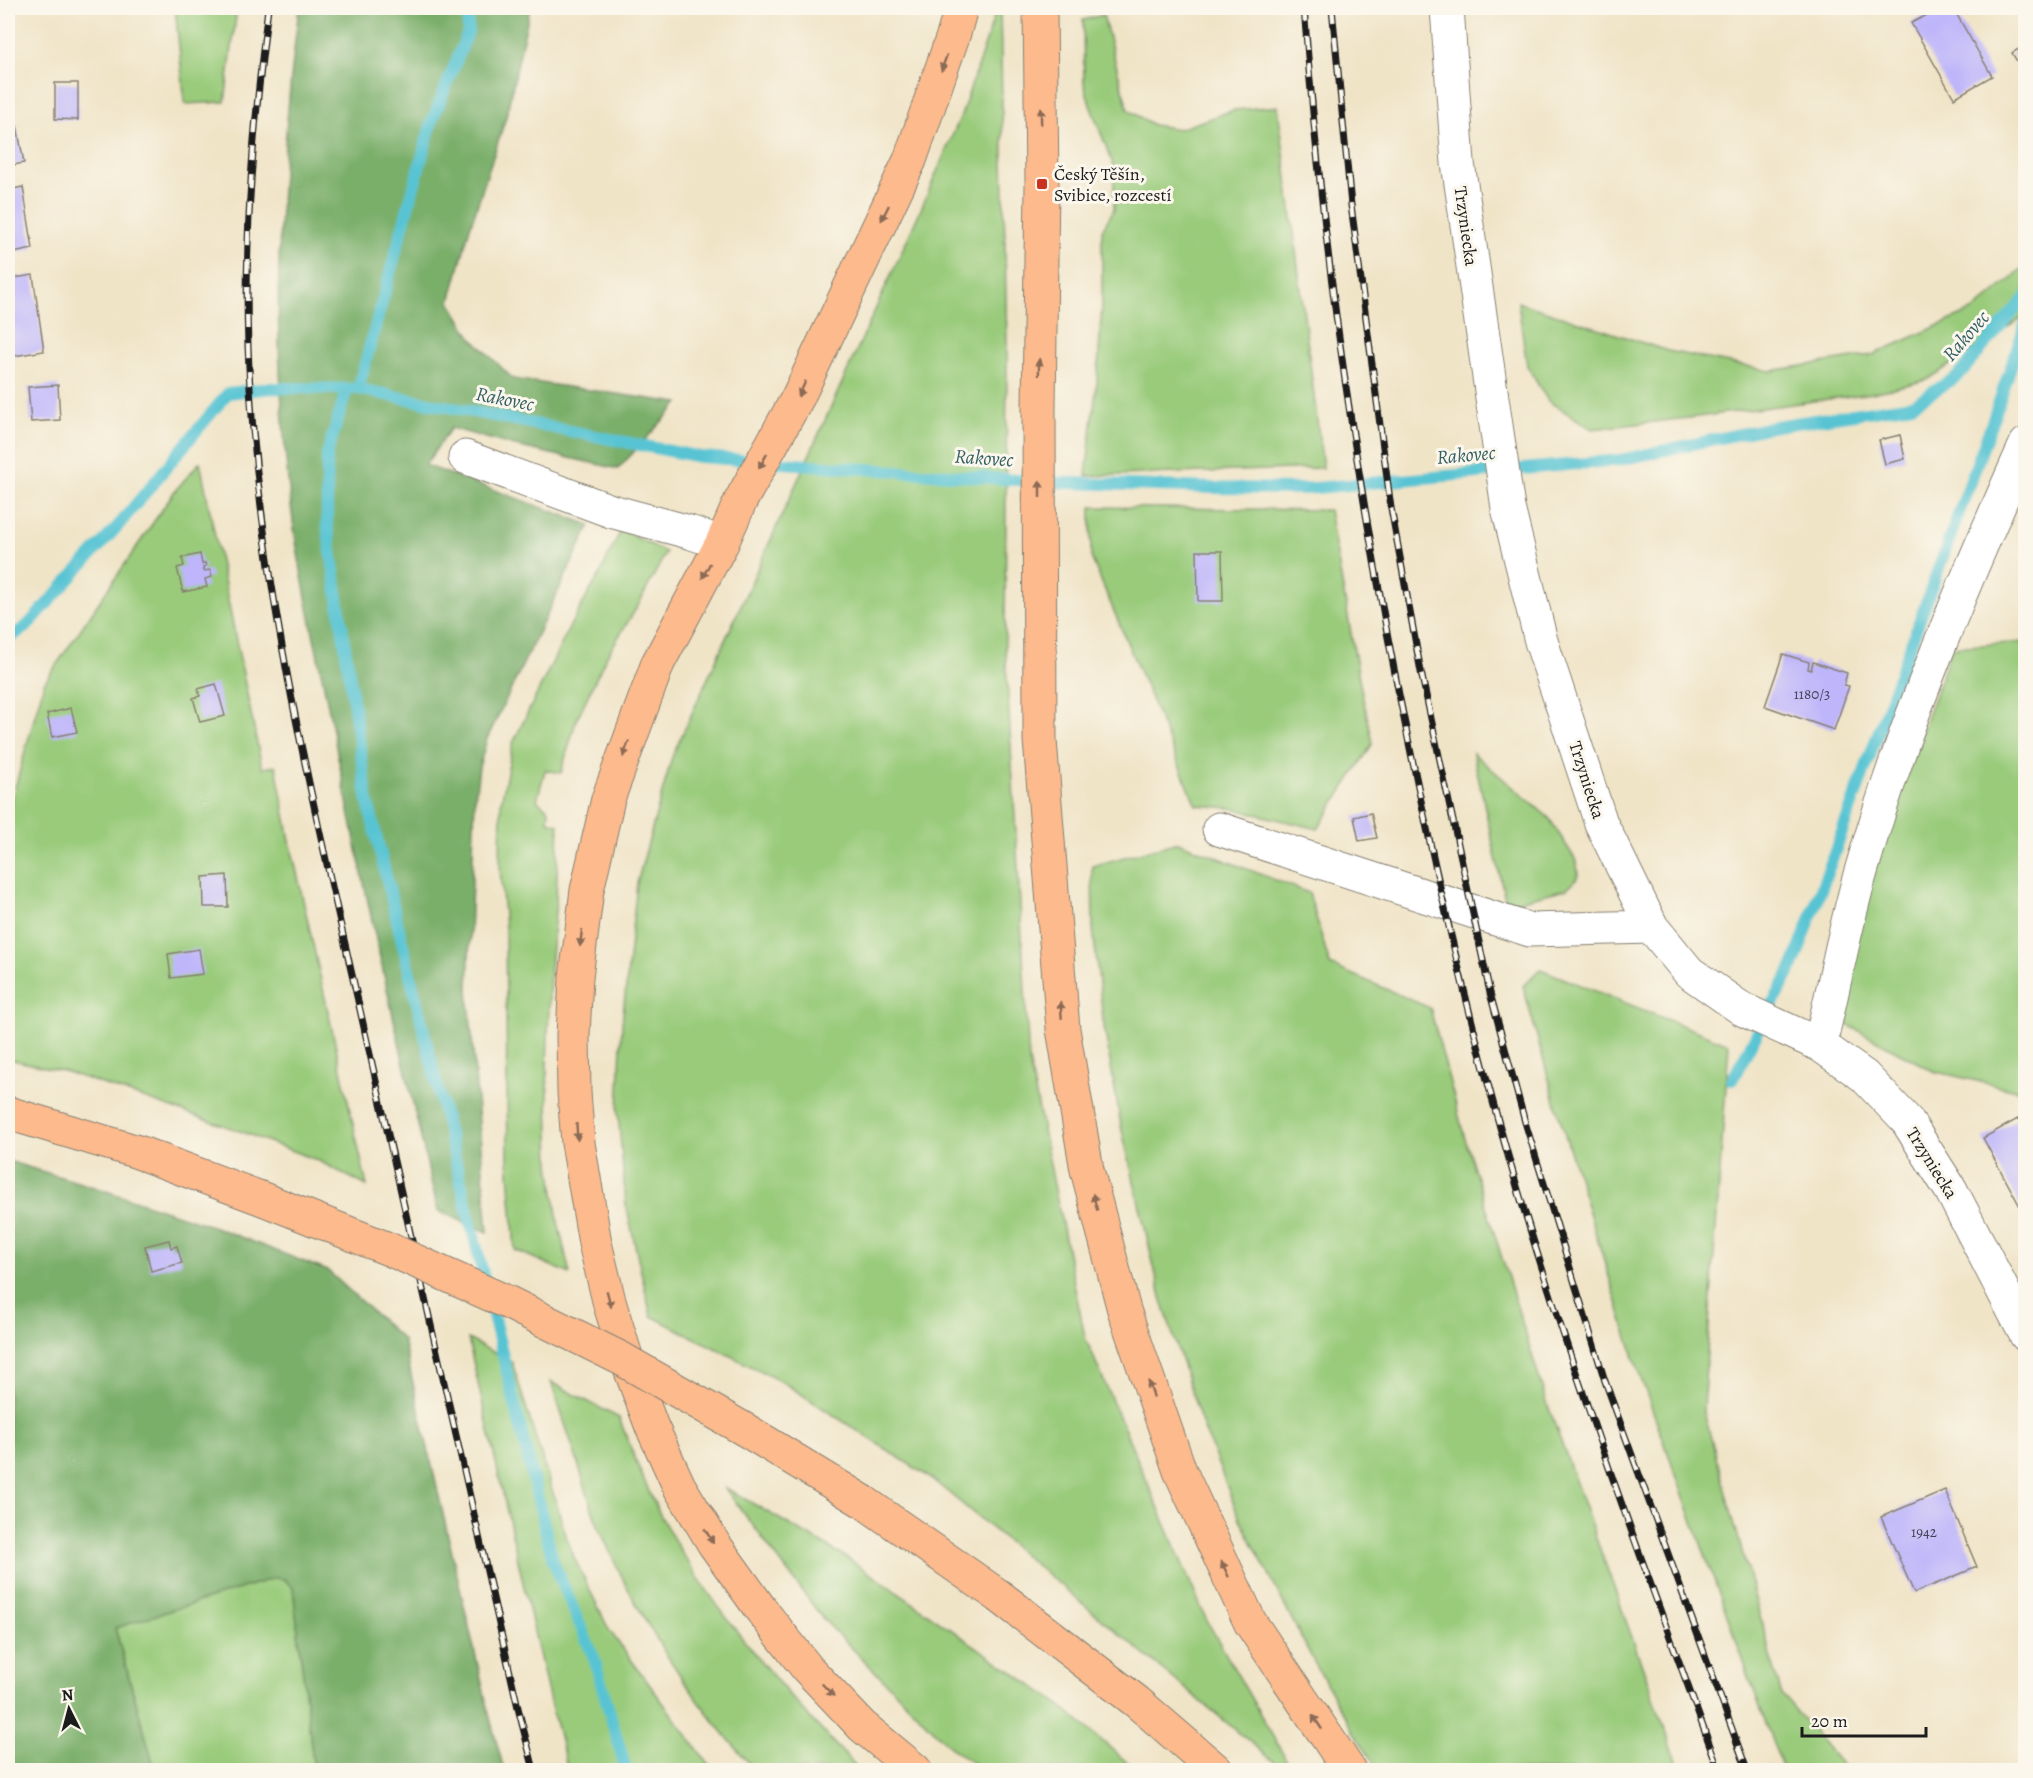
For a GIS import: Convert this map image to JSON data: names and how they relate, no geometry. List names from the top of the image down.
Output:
{
  "streets": {
    "street": ["Trzyniecka"]
  },
  "water": ["Rakovec"],
  "places": {
    "transit": ["Český Těšín, Svibice, rozcestí"]
  },
  "house_numbers": ["1180/3", "1942"],
  "scale_bar": "20 m",
  "north": "top"
}
